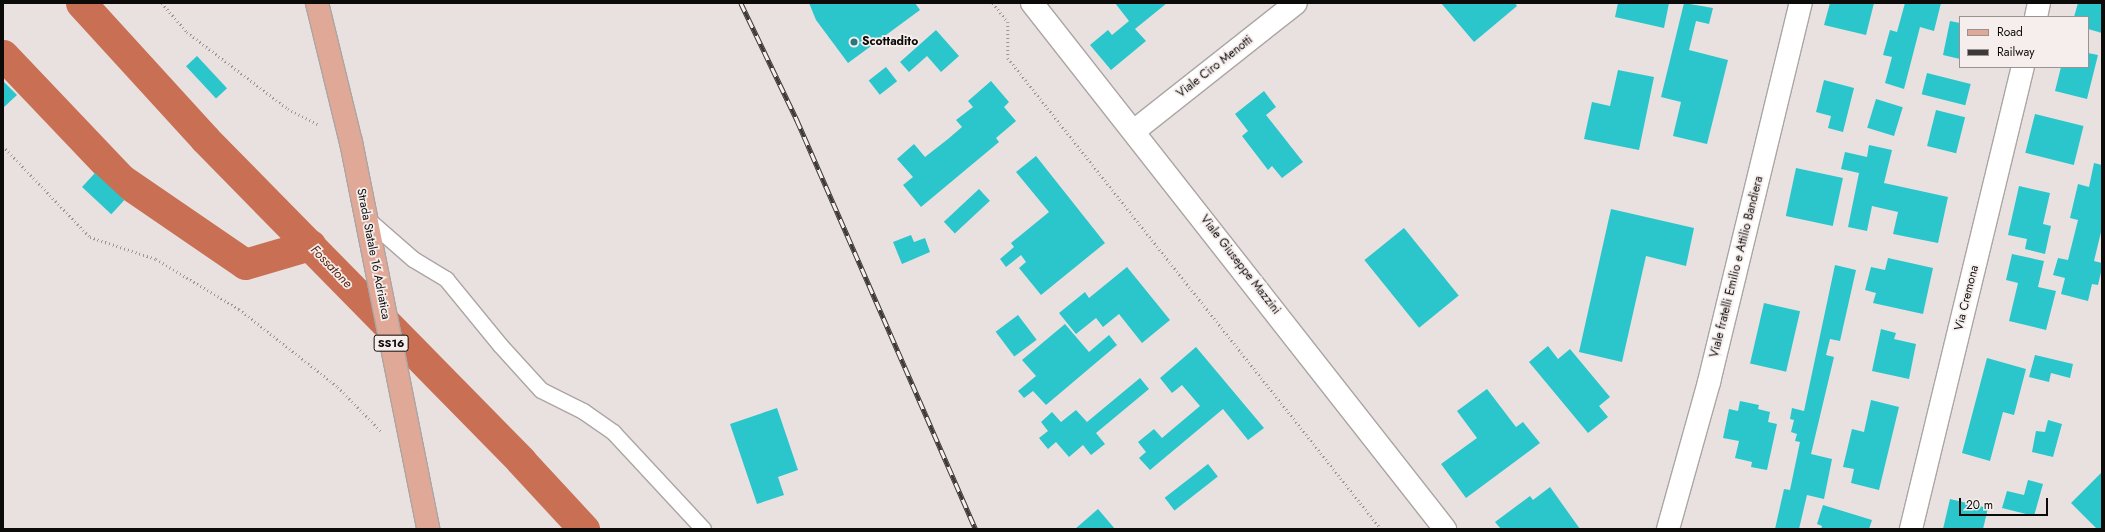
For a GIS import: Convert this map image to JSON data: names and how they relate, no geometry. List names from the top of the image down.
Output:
{
  "streets": {
    "main road": ["Strada Statale 16 Adriatica", "SS16"],
    "street": [
      "Viale Ciro Menotti",
      "Viale Giuseppe Mazzini",
      "Viale fratelli Emilio e Attilio Bandiera",
      "Via Cremona"
    ]
  },
  "crossings": [
    ["Viale Ciro Menotti", "Viale Giuseppe Mazzini"]
  ],
  "water": ["Fossatone"],
  "places": ["Scottadito"],
  "legend": ["Road", "Railway"],
  "scale_bar": "20 m"
}
